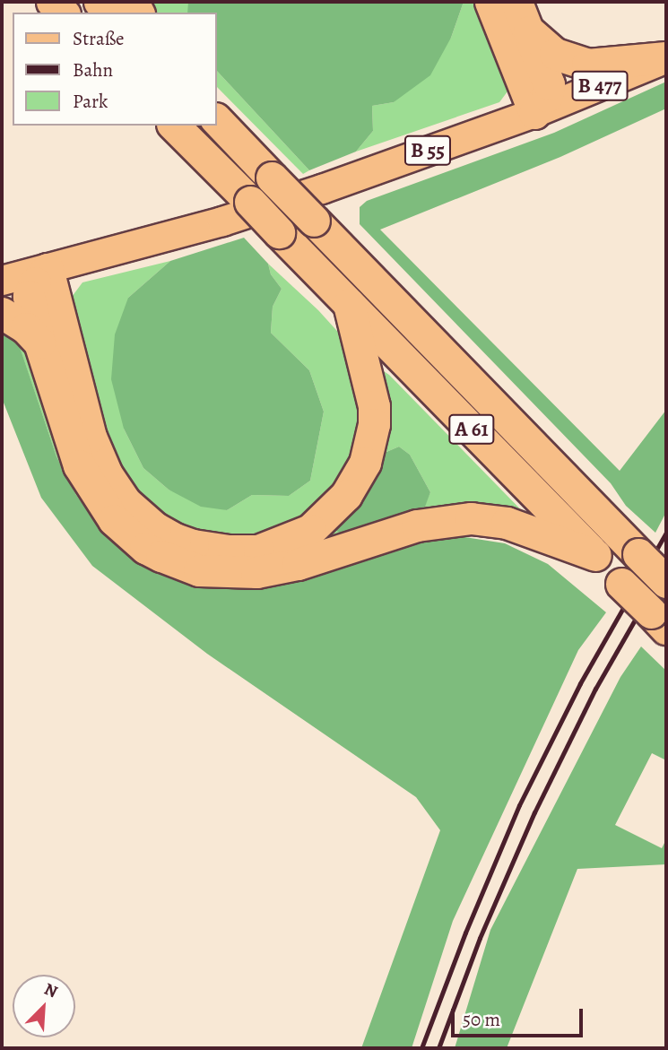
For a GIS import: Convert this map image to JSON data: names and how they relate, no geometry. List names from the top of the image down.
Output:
{
  "streets": {
    "highway": ["A 61"],
    "main road": ["B 477", "B 55"]
  },
  "crossings": [
    ["B 477", "B 55"]
  ],
  "legend": ["Straße", "Bahn", "Park"],
  "scale_bar": "50 m",
  "north": "top right"
}
